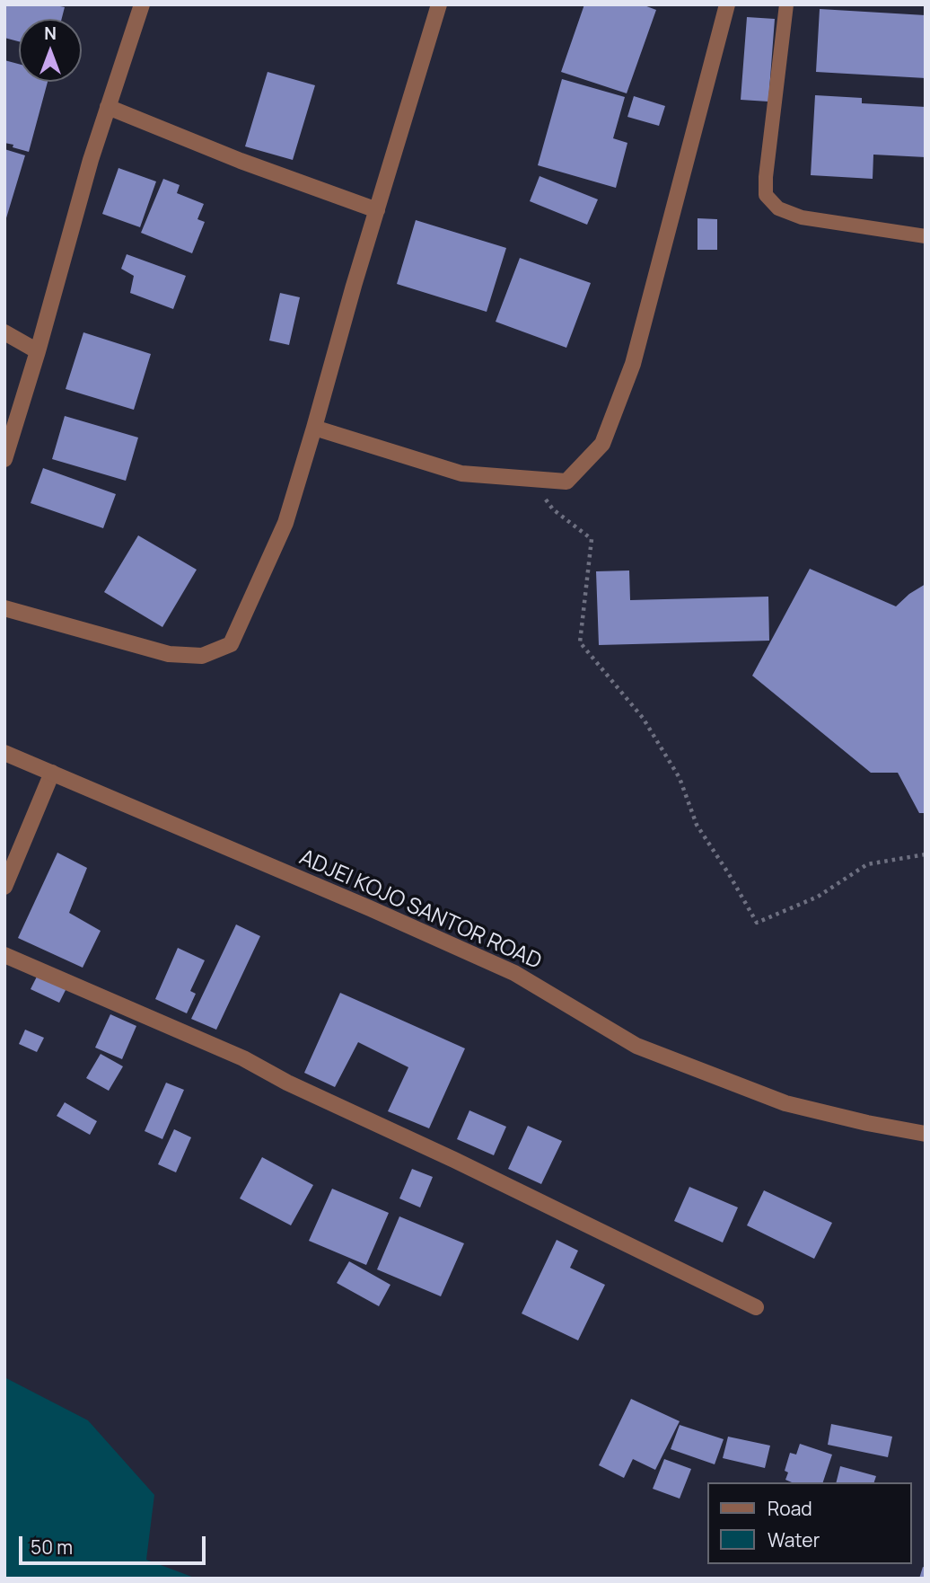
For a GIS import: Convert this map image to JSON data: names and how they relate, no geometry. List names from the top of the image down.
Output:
{
  "streets": {
    "street": ["ADJEI KOJO SANTOR ROAD"]
  },
  "legend": ["Road", "Water"],
  "scale_bar": "50 m",
  "north": "top"
}
